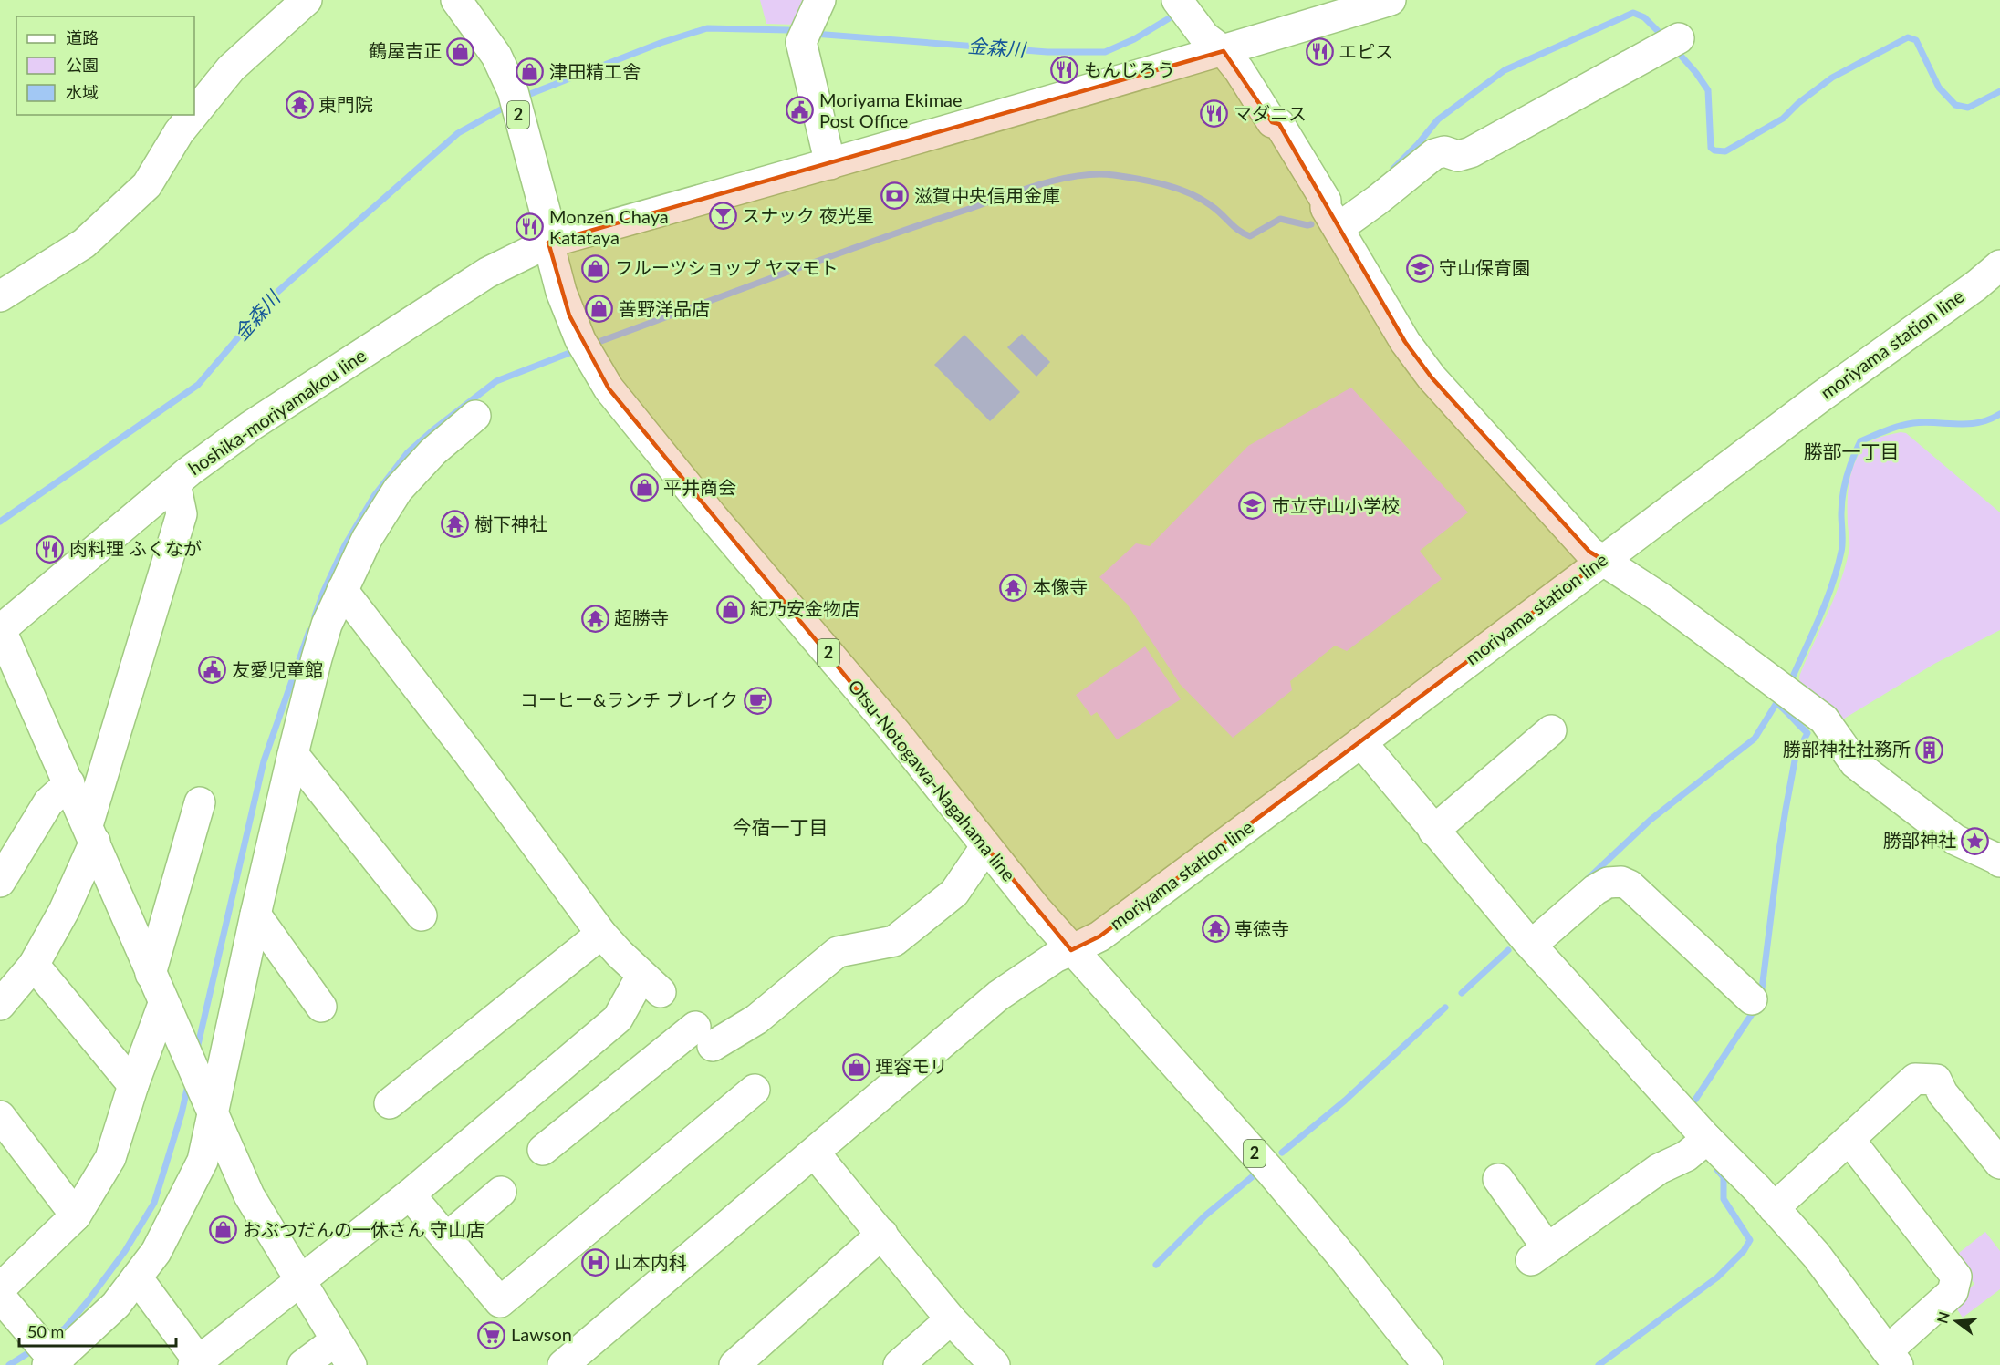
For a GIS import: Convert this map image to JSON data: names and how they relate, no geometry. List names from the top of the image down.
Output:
{
  "streets": {
    "street": [
      "2",
      "moriyama station line",
      "hoshika-moriyamakou line",
      "Otsu-Notogawa-Nagahama line"
    ]
  },
  "crossings": [
    ["moriyama station line", "Otsu-Notogawa-Nagahama line"],
    ["hoshika-moriyamakou line", "Otsu-Notogawa-Nagahama line"]
  ],
  "districts": ["勝部一丁目", "今宿一丁目"],
  "water": ["金森川"],
  "places": {
    "shop": [
      "鶴屋吉正",
      "津田精工舎",
      "フルーツショップ ヤマモト",
      "善野洋品店",
      "平井商会",
      "紀乃安金物店",
      "理容モリ",
      "おぶつだんの一休さん 守山店"
    ],
    "restaurant": [
      "エピス",
      "もんじろう",
      "マダニス",
      "Monzen Chaya Katataya",
      "肉料理 ふくなが"
    ],
    "temple": [
      "東門院",
      "樹下神社",
      "本像寺",
      "超勝寺",
      "専徳寺"
    ],
    "public building": ["Moriyama Ekimae Post Office", "友愛児童館"],
    "bank": ["滋賀中央信用金庫"],
    "bar": ["スナック 夜光星"],
    "school or university": ["守山保育園", "市立守山小学校"],
    "cafe": ["コーヒー&ランチ ブレイク"],
    "building": ["勝部神社社務所"],
    "place": ["勝部神社"],
    "hospital": ["山本内科"],
    "supermarket": ["Lawson"]
  },
  "legend": ["道路", "公園", "水域"],
  "scale_bar": "50 m",
  "north": "left"
}
